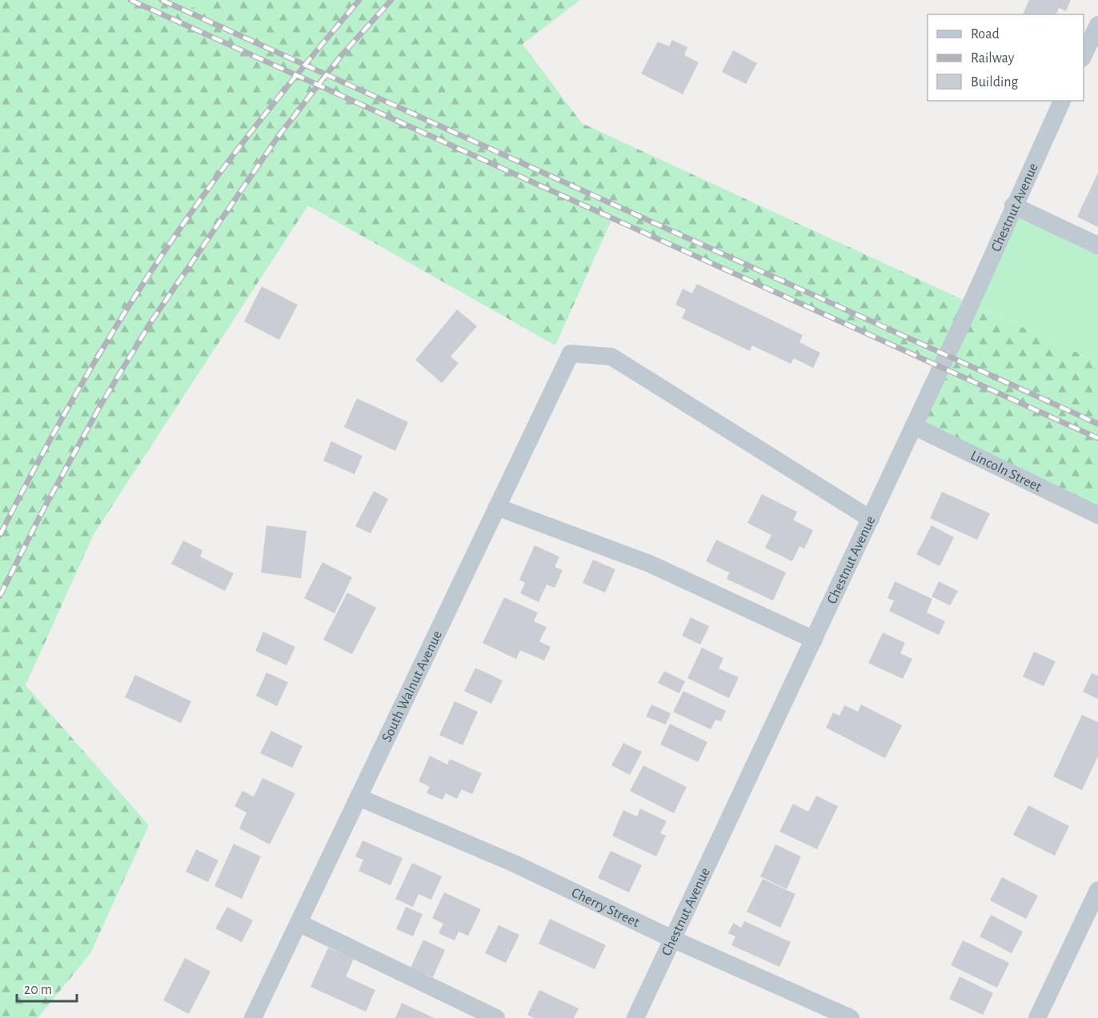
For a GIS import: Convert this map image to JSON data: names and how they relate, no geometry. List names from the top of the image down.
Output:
{
  "streets": {
    "street": [
      "Chestnut Avenue",
      "Lincoln Street",
      "South Walnut Avenue",
      "Cherry Street"
    ]
  },
  "crossings": [
    ["Chestnut Avenue", "Lincoln Street"],
    ["Chestnut Avenue", "South Walnut Avenue"],
    ["Chestnut Avenue", "Cherry Street"],
    ["South Walnut Avenue", "Cherry Street"]
  ],
  "legend": ["Road", "Railway", "Building"],
  "scale_bar": "20 m"
}
